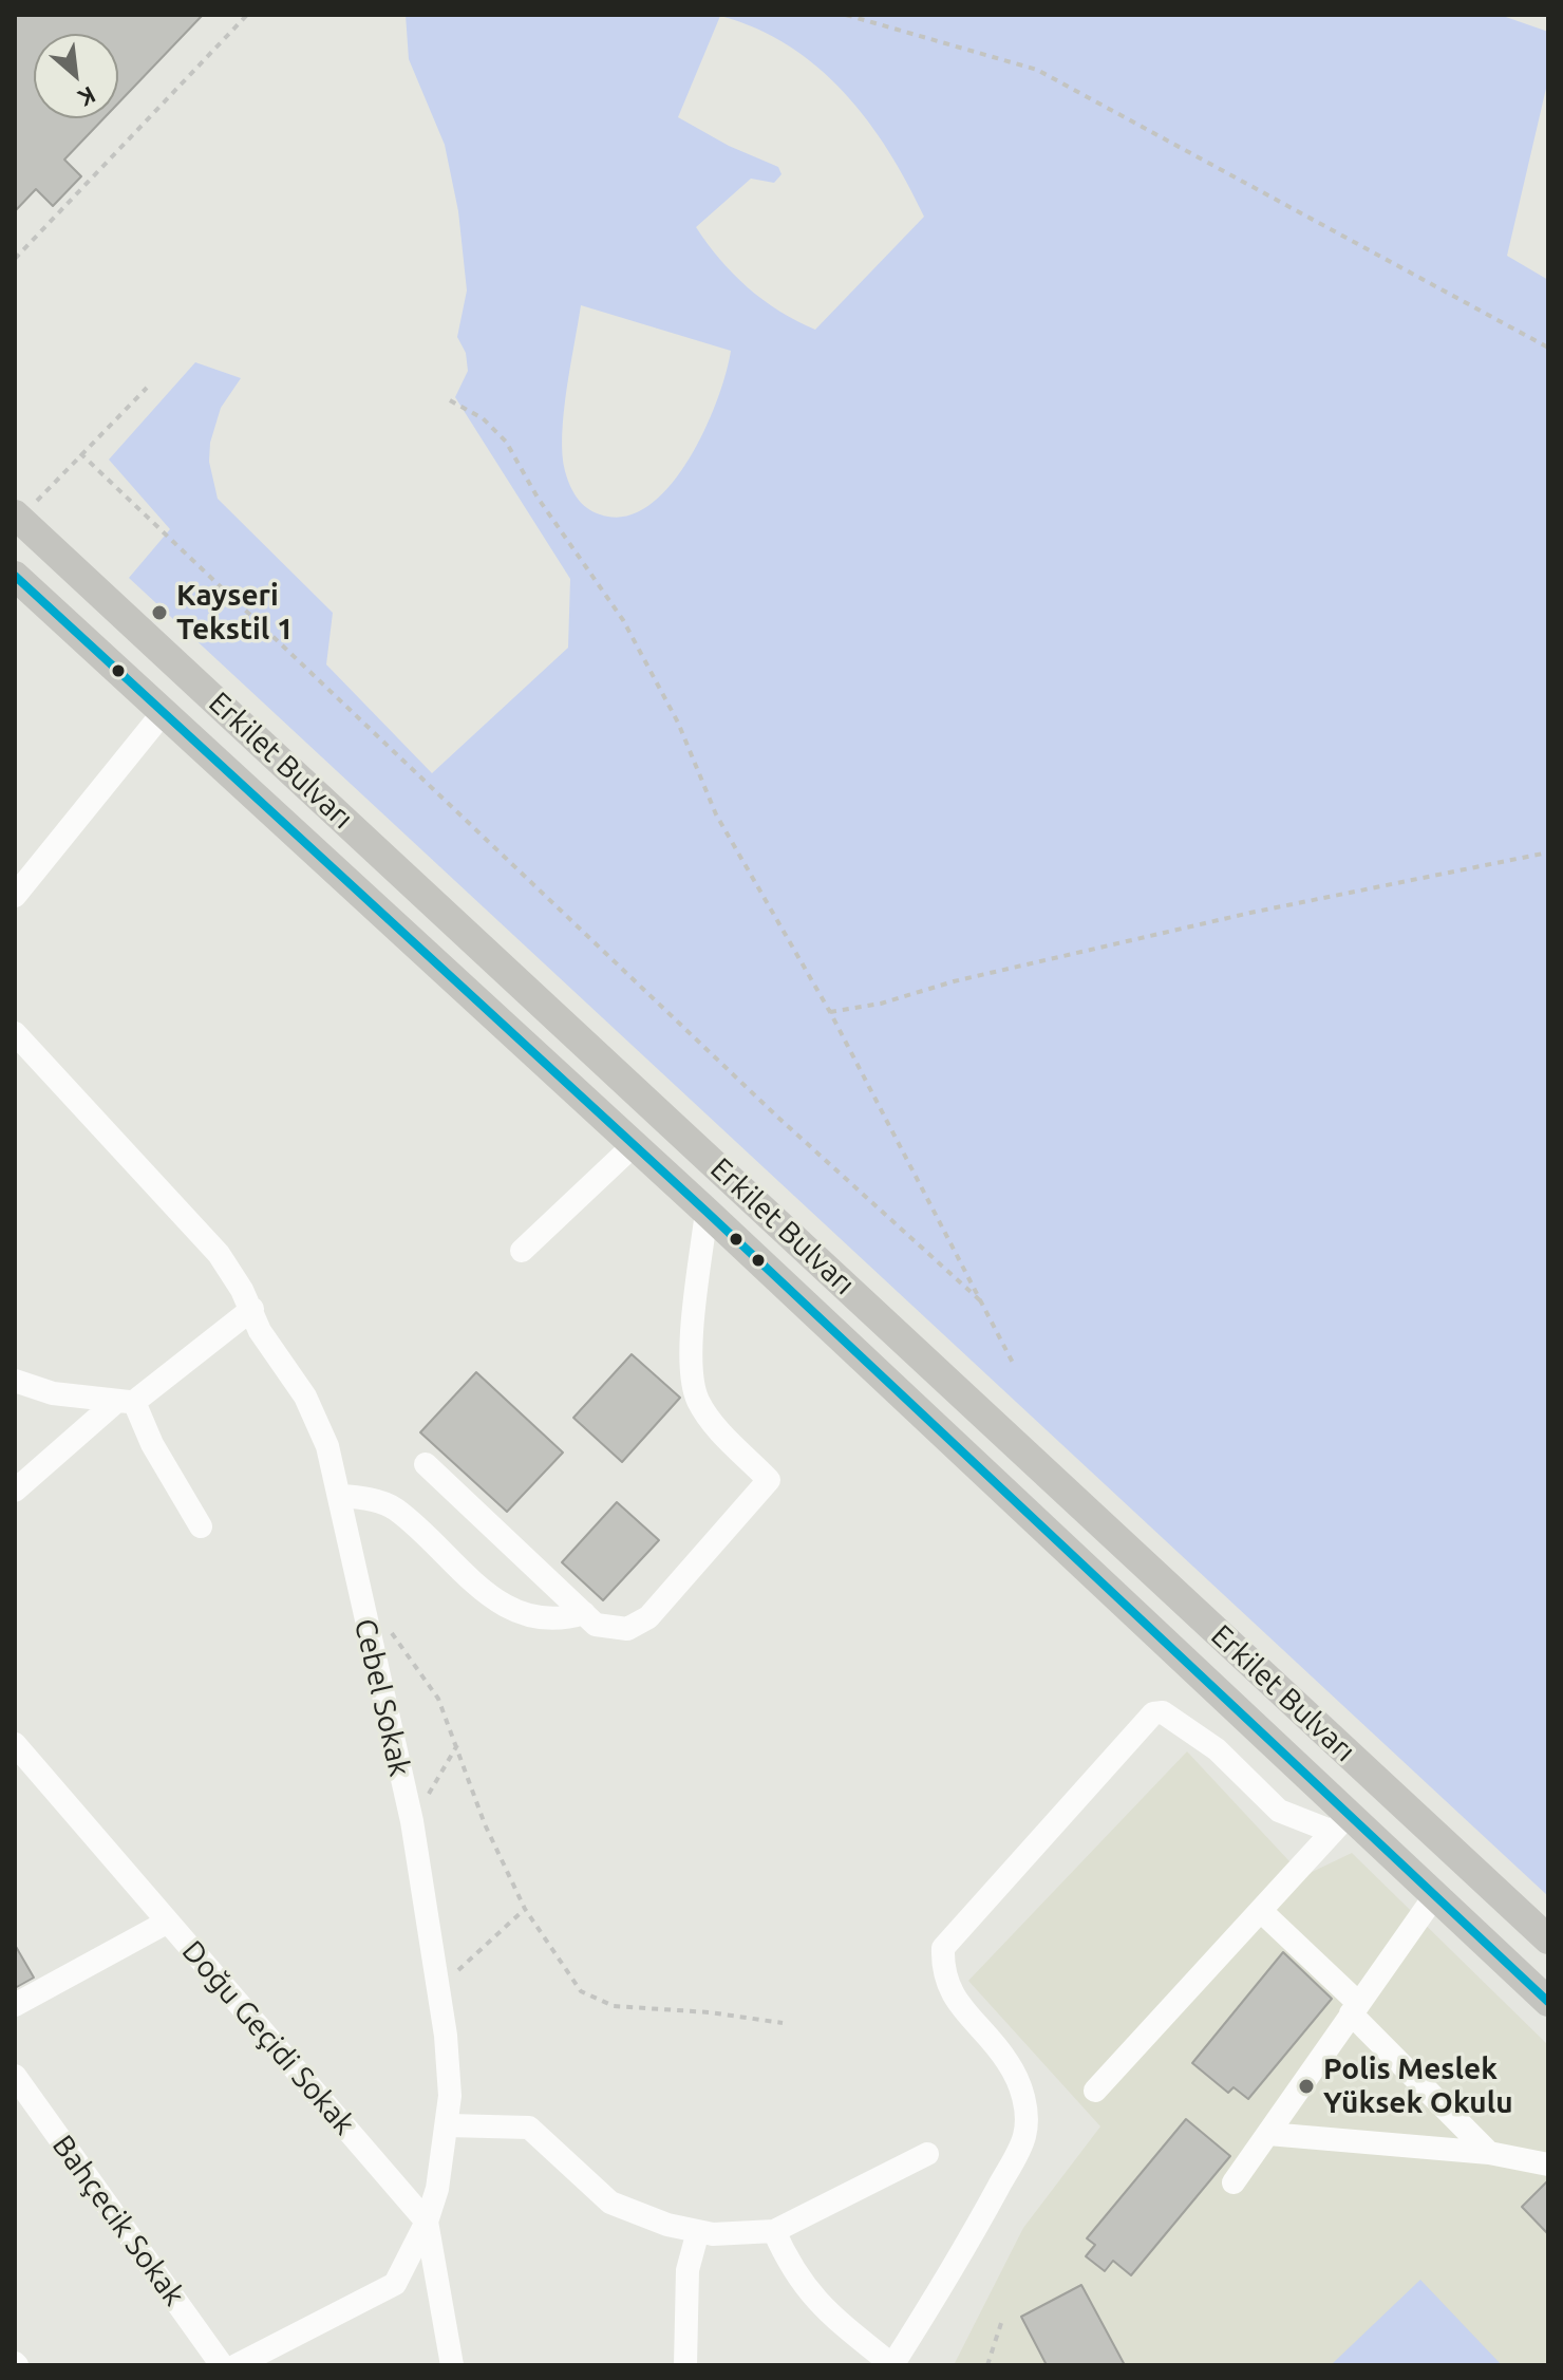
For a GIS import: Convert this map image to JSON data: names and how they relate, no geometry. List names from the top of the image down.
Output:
{
  "streets": {
    "main road": ["Erkilet Bulvarı"],
    "street": ["Cebel Sokak", "Doğu Geçidi Sokak", "Bahçecik Sokak"]
  },
  "crossings": [
    ["Cebel Sokak", "Doğu Geçidi Sokak"]
  ],
  "places": ["Kayseri Tekstil 1", "Polis Meslek Yüksek Okulu"],
  "north": "bottom right"
}
